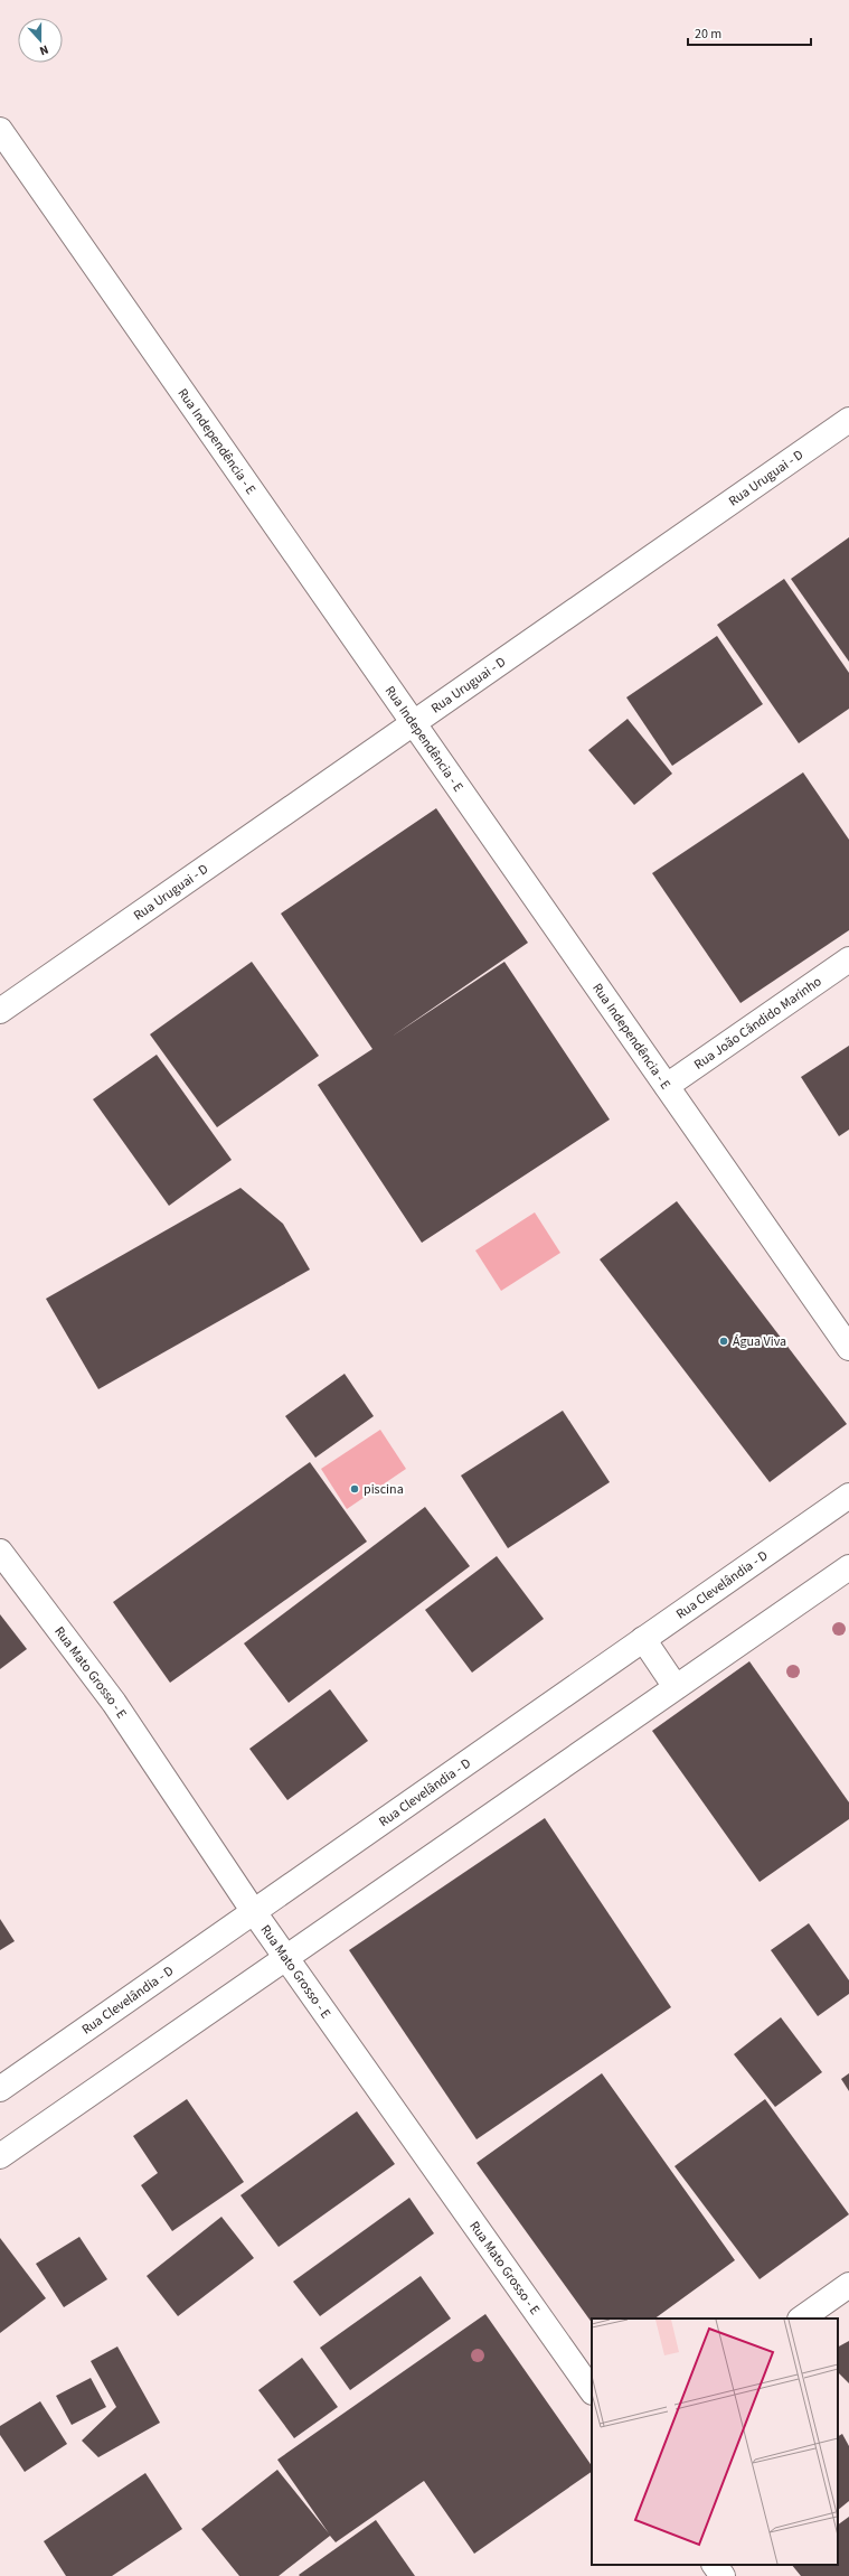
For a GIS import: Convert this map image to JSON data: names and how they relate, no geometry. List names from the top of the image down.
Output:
{
  "streets": {
    "street": [
      "Rua Independência - E",
      "Rua Uruguai - D",
      "Rua João Cândido Marinho",
      "Rua Clevelândia - D",
      "Rua Mato Grosso - E"
    ]
  },
  "crossings": [
    ["Rua Independência - E", "Rua Uruguai - D"],
    ["Rua Independência - E", "Rua João Cândido Marinho"],
    ["Rua Clevelândia - D", "Rua Mato Grosso - E"]
  ],
  "places": ["Água Viva", "piscina"],
  "scale_bar": "20 m",
  "north": "bottom"
}
